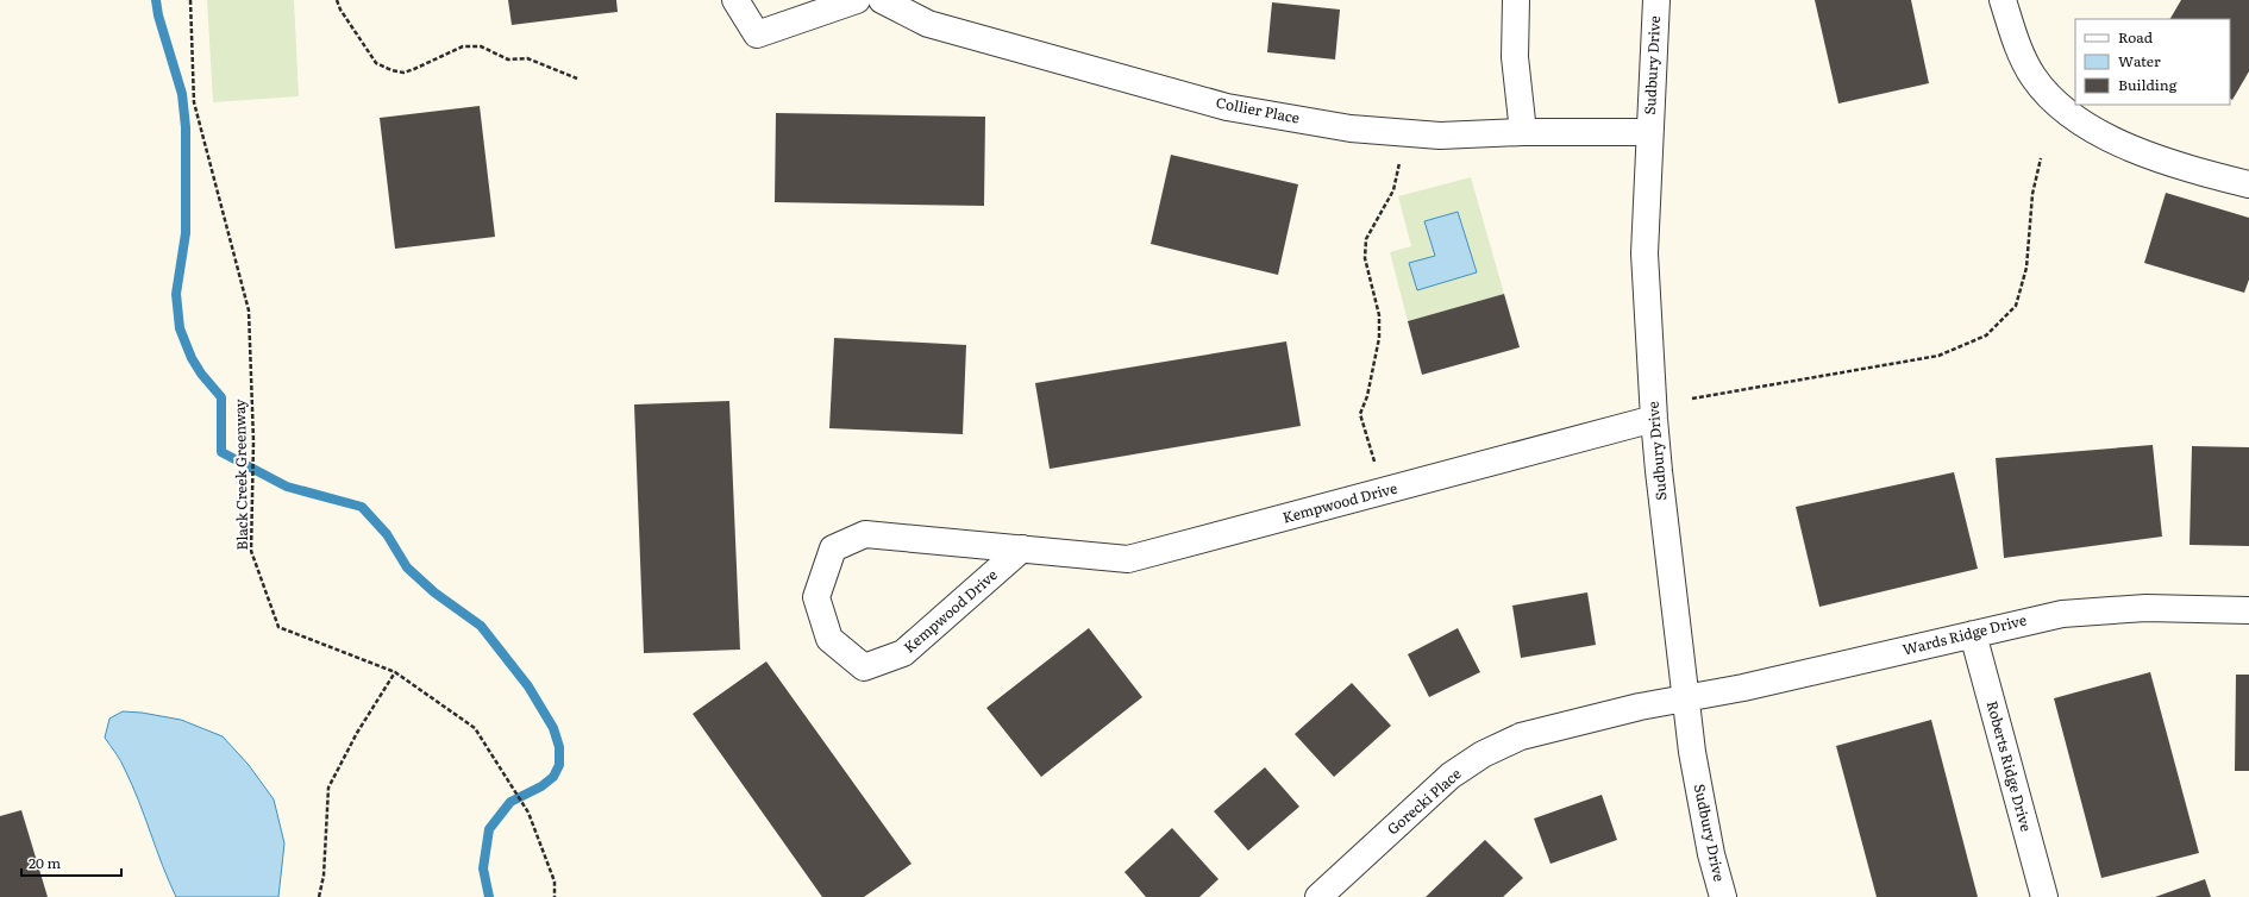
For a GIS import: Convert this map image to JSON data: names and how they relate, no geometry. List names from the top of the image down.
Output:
{
  "streets": {
    "street": [
      "Sudbury Drive",
      "Collier Place",
      "Kempwood Drive",
      "Wards Ridge Drive",
      "Roberts Ridge Drive",
      "Gorecki Place"
    ],
    "path": ["Black Creek Greenway"]
  },
  "crossings": [
    ["Sudbury Drive", "Collier Place"],
    ["Sudbury Drive", "Kempwood Drive"],
    ["Sudbury Drive", "Wards Ridge Drive"],
    ["Sudbury Drive", "Gorecki Place"],
    ["Wards Ridge Drive", "Roberts Ridge Drive"],
    ["Wards Ridge Drive", "Gorecki Place"]
  ],
  "legend": ["Road", "Water", "Building"],
  "scale_bar": "20 m"
}
